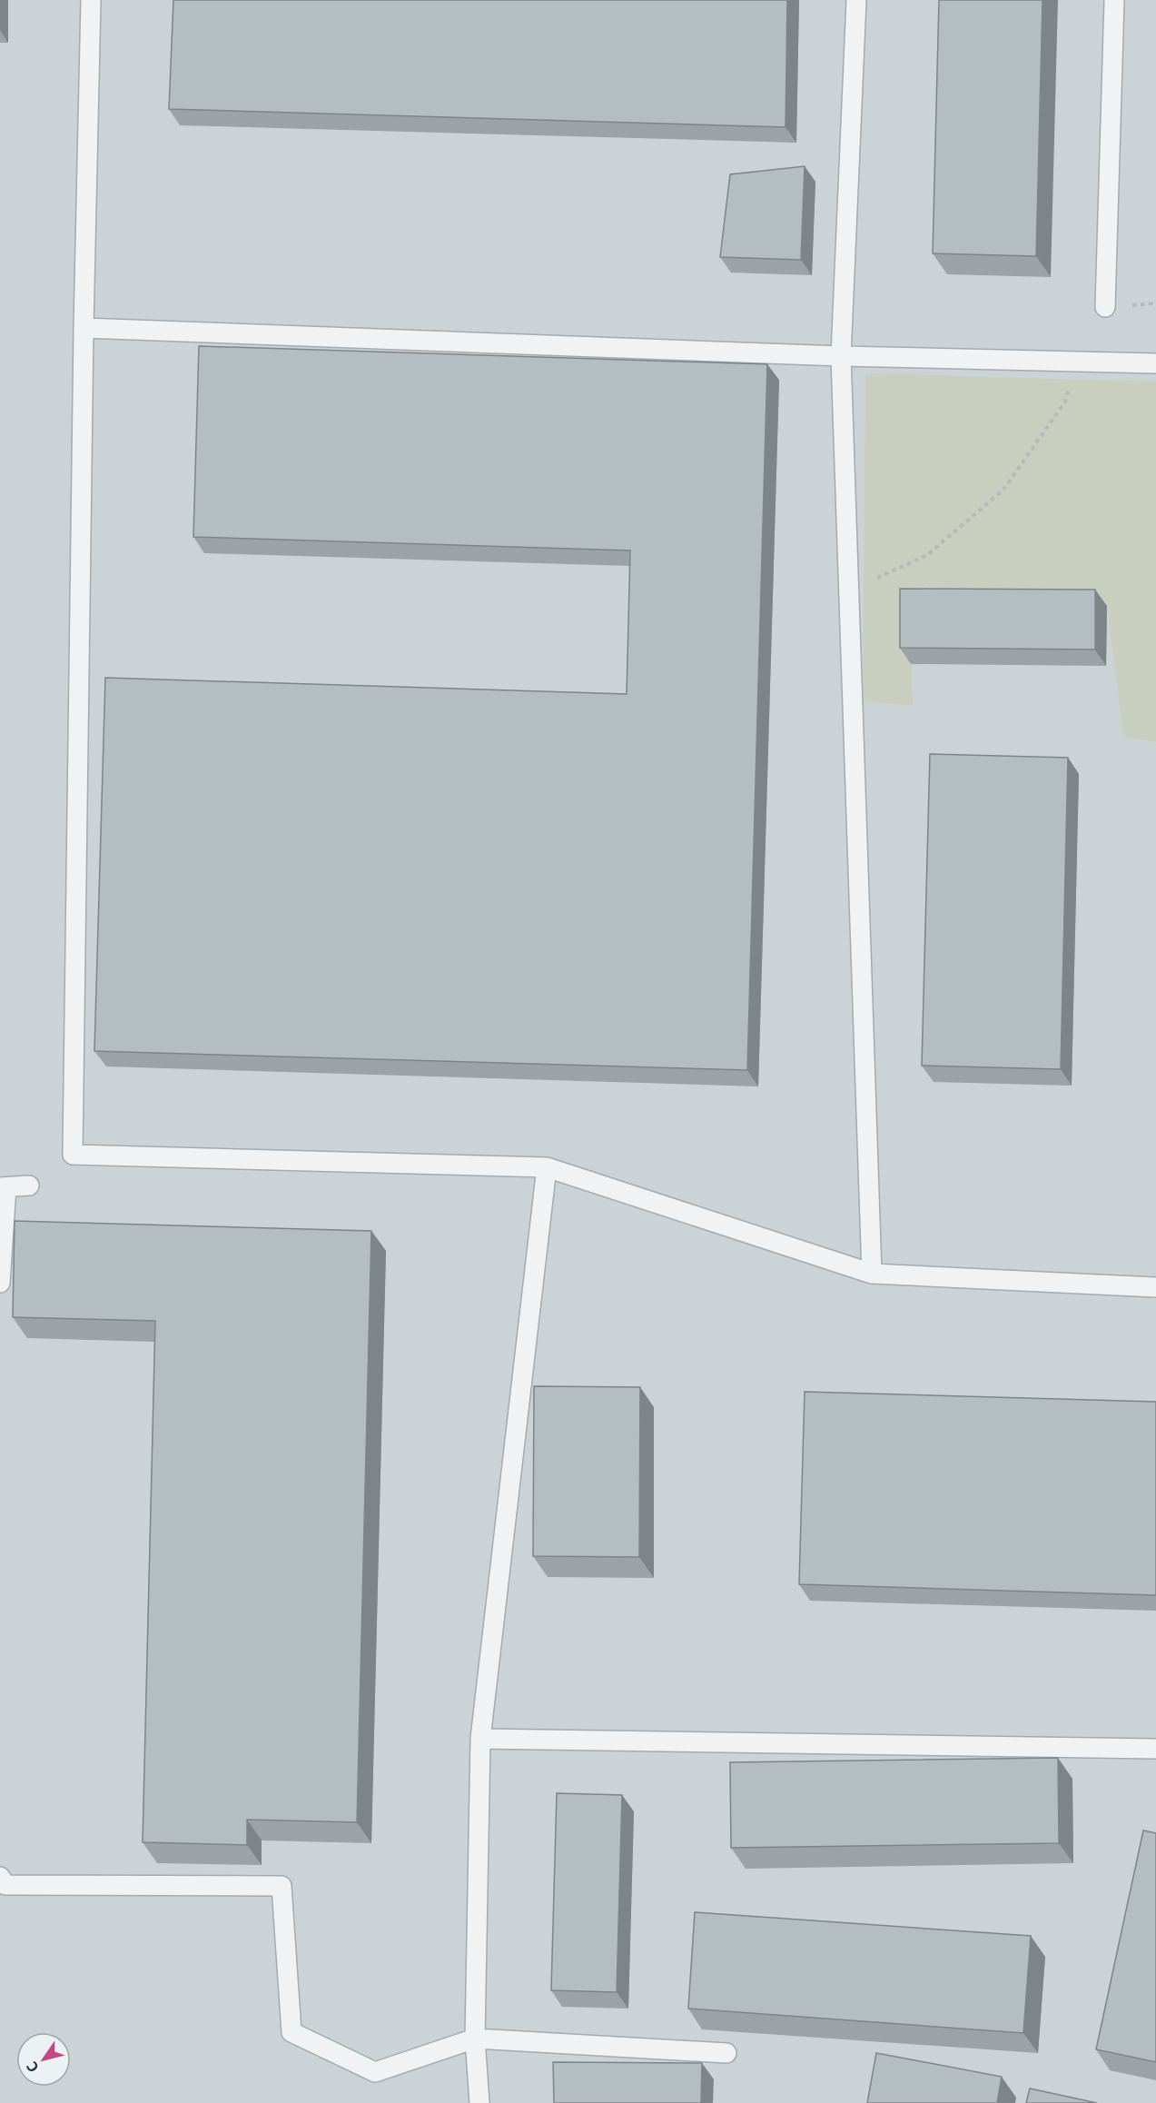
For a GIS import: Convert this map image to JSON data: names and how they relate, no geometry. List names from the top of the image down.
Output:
{
  "north": "bottom left"
}
